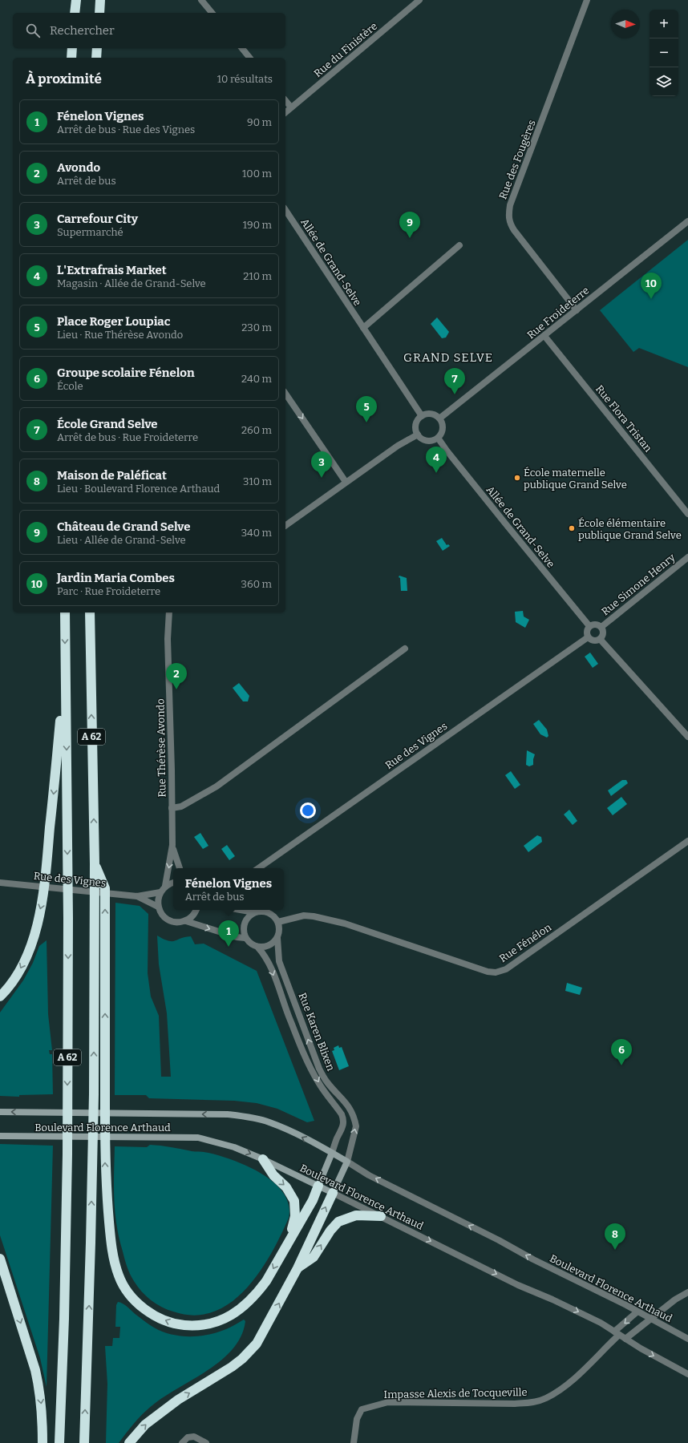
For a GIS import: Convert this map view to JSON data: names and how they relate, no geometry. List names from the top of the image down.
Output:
{
  "streets": {
    "highway": ["A 62"],
    "main road": ["Boulevard Florence Arthaud"],
    "street": [
      "Rue du Finistère",
      "Rue des Fougères",
      "Allée de Grand-Selve",
      "Rue Froideterre",
      "Rue Flora Tristan",
      "Rue Simone Henry",
      "Rue des Vignes",
      "Rue Thérèse Avondo",
      "Rue Fénélon",
      "Rue Karen Blixen",
      "Impasse Alexis de Tocqueville"
    ]
  },
  "crossings": [
    ["Rue des Fougères", "Rue Froideterre"],
    ["Allée de Grand-Selve", "Rue Froideterre"],
    ["Allée de Grand-Selve", "Rue Simone Henry"],
    ["Allée de Grand-Selve", "Rue des Vignes"],
    ["Rue Froideterre", "Rue Flora Tristan"],
    ["Rue Simone Henry", "Rue des Vignes"],
    ["Rue Fénélon", "Rue Karen Blixen"],
    ["Rue Karen Blixen", "Boulevard Florence Arthaud"],
    ["Boulevard Florence Arthaud", "Impasse Alexis de Tocqueville"]
  ],
  "districts": ["GRAND SELVE"],
  "places": ["École maternelle publique Grand Selve", "École élémentaire publique Grand Selve"],
  "north": "right",
  "page": {
    "map_buttons": ["+", "−"],
    "search": "Rechercher",
    "heading": ["À proximité", "10 résultats"],
    "list": [
      {
        "mark": "1",
        "name": "Fénelon Vignes",
        "note": "Arrêt de bus · Rue des Vignes",
        "value": "90 m"
      },
      {
        "mark": "2",
        "name": "Avondo",
        "note": "Arrêt de bus",
        "value": "100 m"
      },
      {
        "mark": "3",
        "name": "Carrefour City",
        "note": "Supermarché",
        "value": "190 m"
      },
      {
        "mark": "4",
        "name": "L'Extrafrais Market",
        "note": "Magasin · Allée de Grand-Selve",
        "value": "210 m"
      },
      {
        "mark": "5",
        "name": "Place Roger Loupiac",
        "note": "Lieu · Rue Thérèse Avondo",
        "value": "230 m"
      },
      {
        "mark": "6",
        "name": "Groupe scolaire Fénelon",
        "note": "École",
        "value": "240 m"
      },
      {
        "mark": "7",
        "name": "École Grand Selve",
        "note": "Arrêt de bus · Rue Froideterre",
        "value": "260 m"
      },
      {
        "mark": "8",
        "name": "Maison de Paléficat",
        "note": "Lieu · Boulevard Florence Arthaud",
        "value": "310 m"
      },
      {
        "mark": "9",
        "name": "Château de Grand Selve",
        "note": "Lieu · Allée de Grand-Selve",
        "value": "340 m"
      },
      {
        "mark": "10",
        "name": "Jardin Maria Combes",
        "note": "Parc · Rue Froideterre",
        "value": "360 m"
      }
    ],
    "pins": [
      "9",
      "10",
      "7",
      "5",
      "4",
      "3",
      "2",
      "1",
      "6",
      "8"
    ],
    "popup": ["Fénelon Vignes", "Arrêt de bus"]
  }
}
